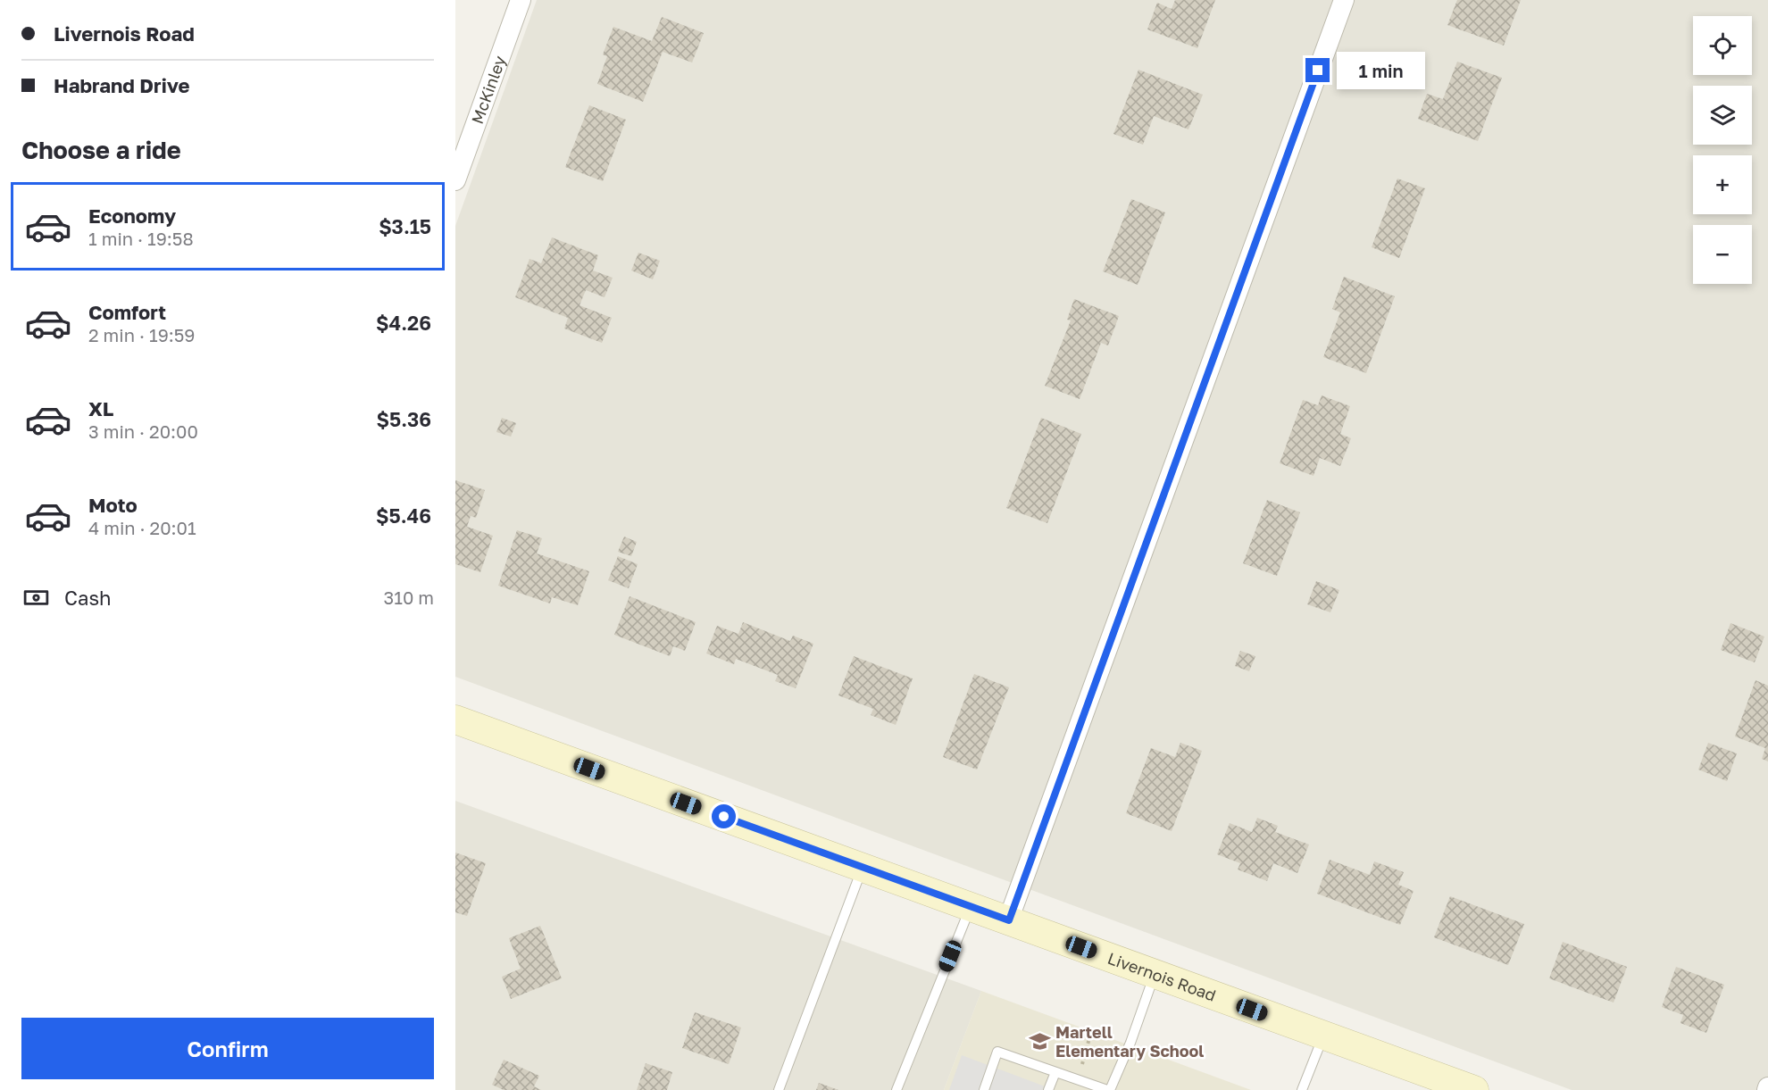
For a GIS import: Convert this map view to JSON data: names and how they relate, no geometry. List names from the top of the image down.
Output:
{
  "streets": {
    "main road": ["Livernois Road"],
    "street": ["McKinley"]
  },
  "places": {
    "school or university": ["Martell Elementary School"]
  },
  "page": {
    "banner": ["Livernois Road", "Habrand Drive"],
    "map_buttons": ["+", "−"],
    "bubble": "1 min",
    "heading": "Choose a ride",
    "list": [
      {
        "name": "Economy",
        "note": "1 min · 19:58",
        "value": "$3.15"
      },
      {
        "name": "Comfort",
        "note": "2 min · 19:59",
        "value": "$4.26"
      },
      {
        "name": "XL",
        "note": "3 min · 20:00",
        "value": "$5.36"
      },
      {
        "name": "Moto",
        "note": "4 min · 20:01",
        "value": "$5.46"
      }
    ],
    "pay": ["Cash", "310 m"],
    "buttons": "Confirm"
  }
}
